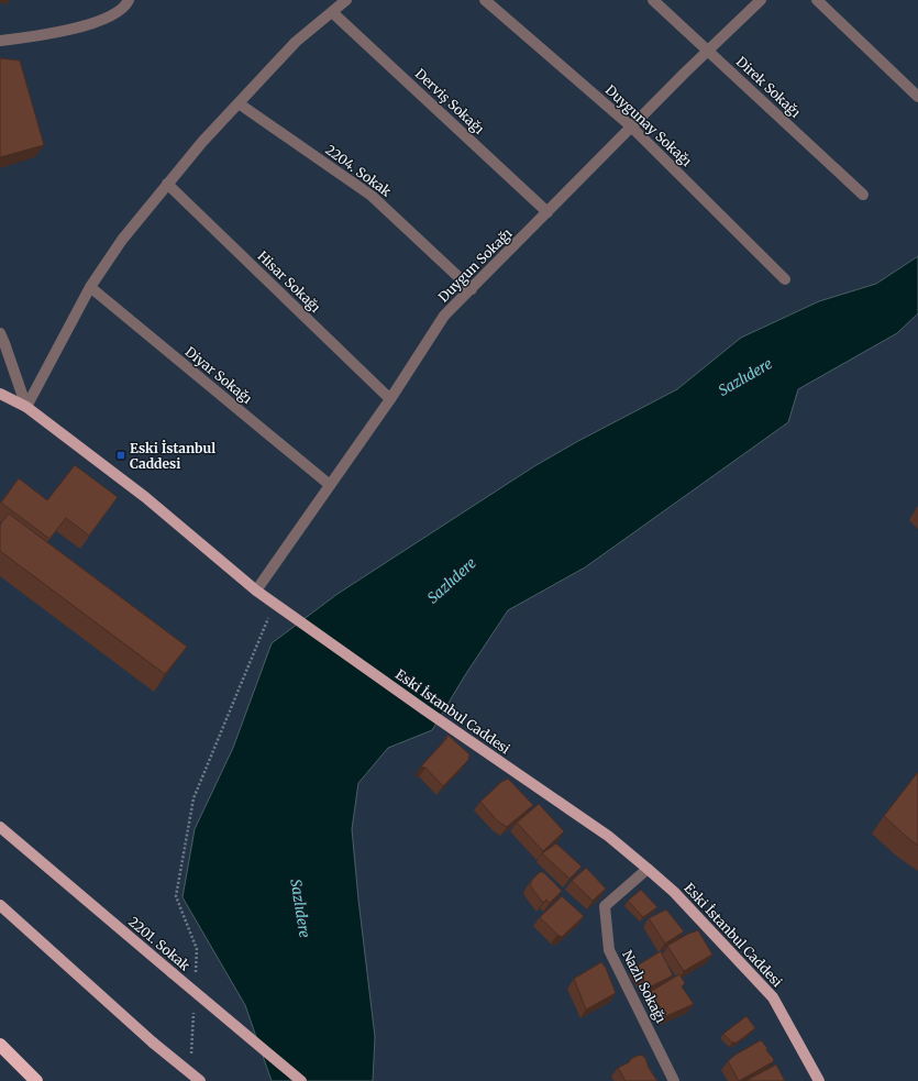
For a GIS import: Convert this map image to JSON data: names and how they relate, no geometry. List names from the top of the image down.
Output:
{
  "streets": {
    "main road": ["Eski İstanbul Caddesi", "2201. Sokak"],
    "street": [
      "Direk Sokağı",
      "Derviş Sokağı",
      "Duygunay Sokağı",
      "2204. Sokak",
      "Duygun Sokağı",
      "Hisar Sokağı",
      "Diyar Sokağı",
      "Nazlı Sokağı"
    ]
  },
  "crossings": [
    ["Direk Sokağı", "Duygun Sokağı"],
    ["Derviş Sokağı", "Duygun Sokağı"],
    ["Duygunay Sokağı", "Duygun Sokağı"],
    ["2204. Sokak", "Duygun Sokağı"],
    ["Duygun Sokağı", "Hisar Sokağı"],
    ["Duygun Sokağı", "Diyar Sokağı"],
    ["Duygun Sokağı", "Eski İstanbul Caddesi"],
    ["Eski İstanbul Caddesi", "Nazlı Sokağı"]
  ],
  "water": ["Sazlıdere"],
  "places": {
    "transit": ["Eski İstanbul Caddesi"]
  }
}
